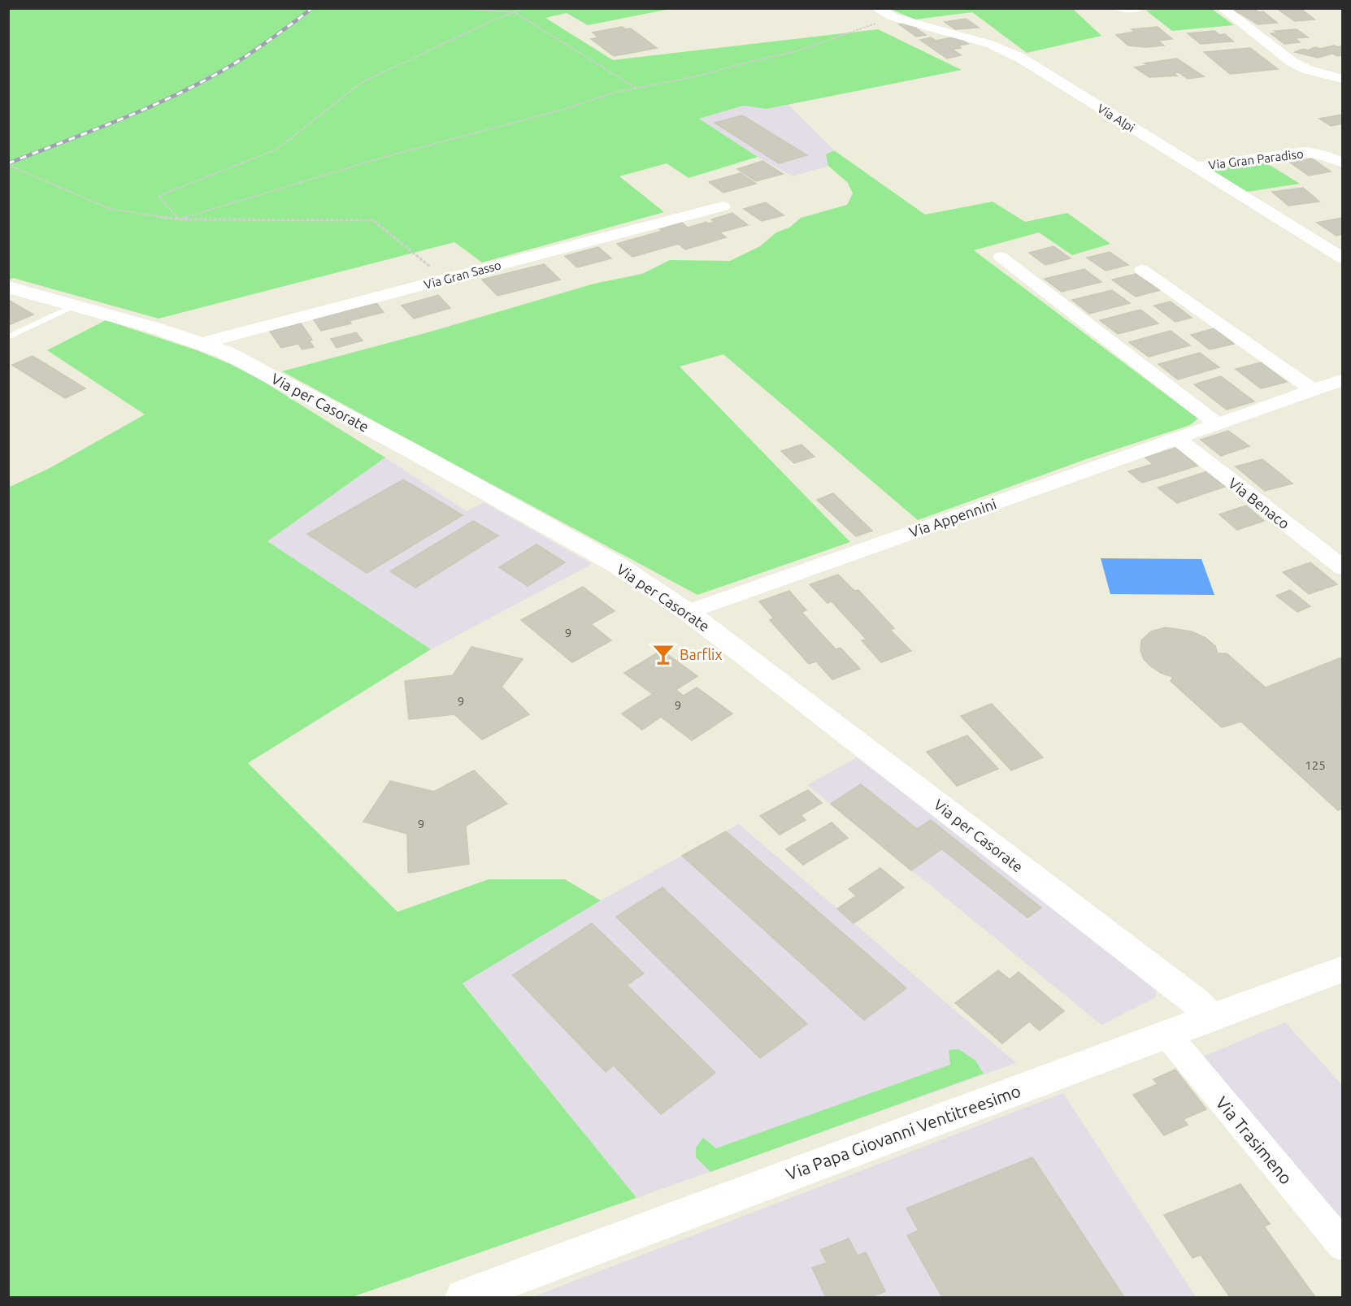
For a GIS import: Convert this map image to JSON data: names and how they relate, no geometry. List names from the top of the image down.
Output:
{
  "streets": {
    "street": [
      "Via Alpi",
      "Via Gran Paradiso",
      "Via Gran Sasso",
      "Via per Casorate",
      "Via Benaco",
      "Via Appennini",
      "Via Papa Giovanni Ventitreesimo",
      "Via Trasimeno"
    ]
  },
  "crossings": [
    ["Via Alpi", "Via Gran Paradiso"],
    ["Via Gran Sasso", "Via per Casorate"],
    ["Via per Casorate", "Via Appennini"],
    ["Via per Casorate", "Via Papa Giovanni Ventitreesimo"],
    ["Via Benaco", "Via Appennini"],
    ["Via Papa Giovanni Ventitreesimo", "Via Trasimeno"]
  ],
  "places": {
    "bar": ["Barflix"]
  },
  "house_numbers": [
    "9",
    "9",
    "9",
    "125",
    "9"
  ]
}
